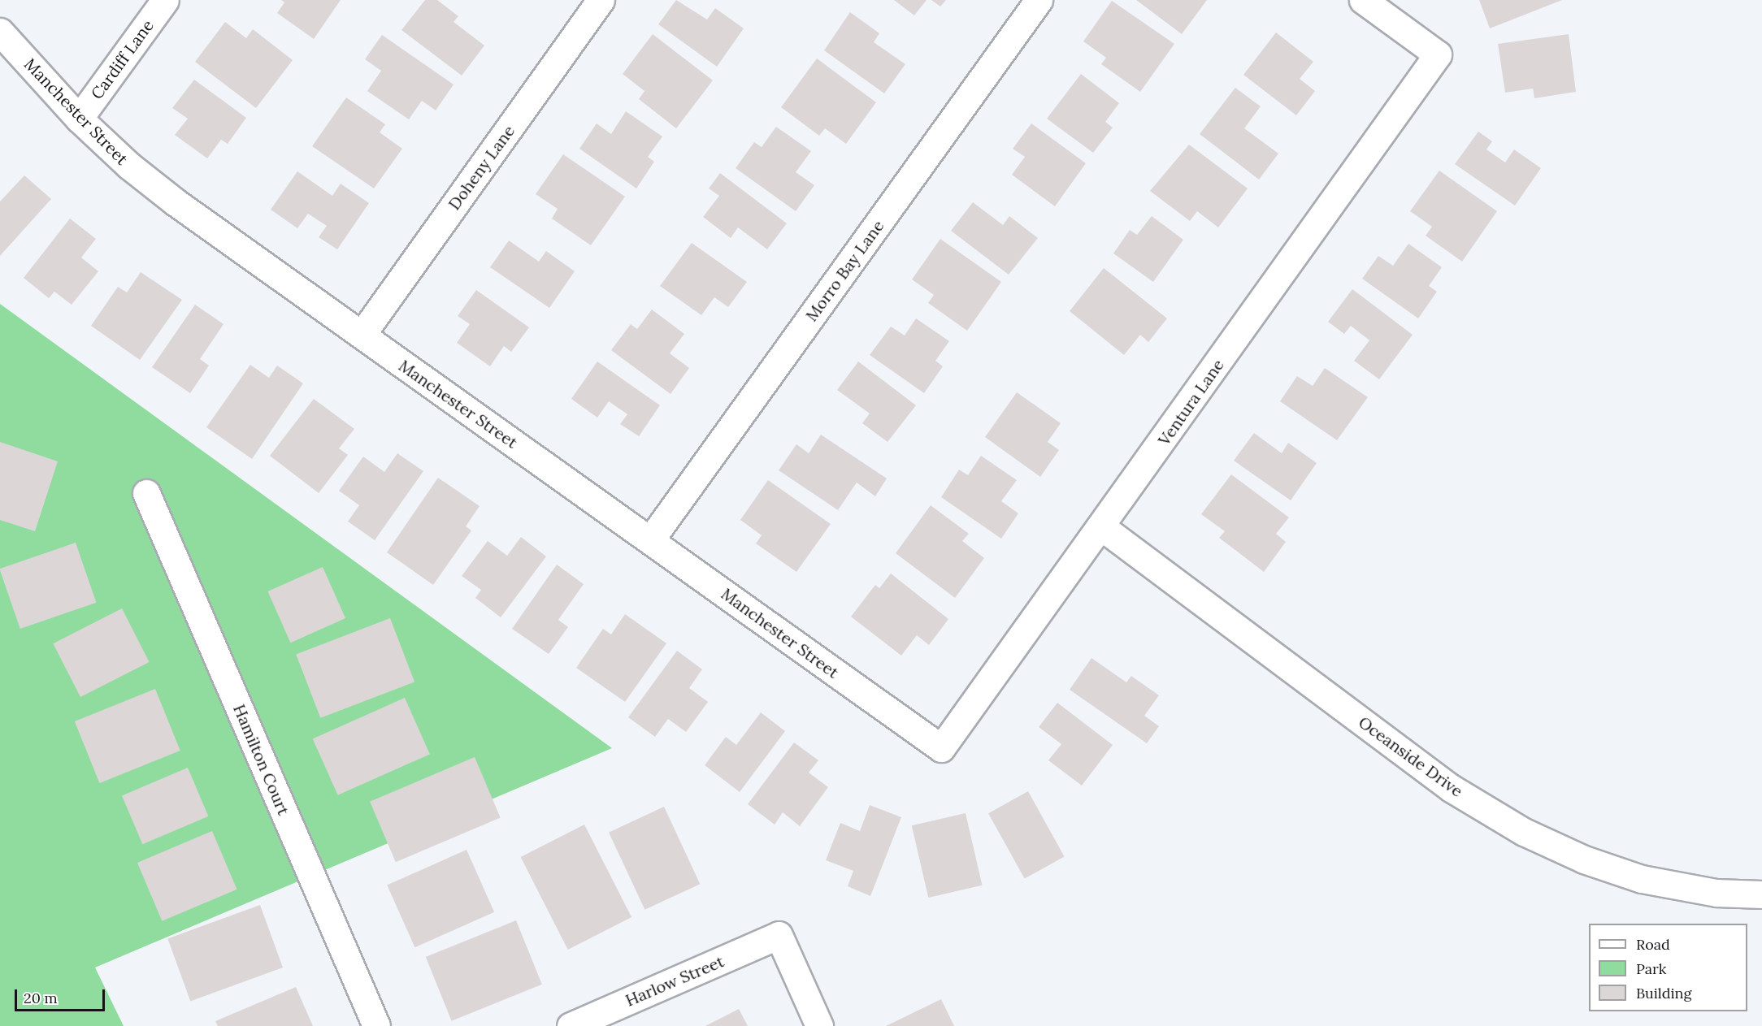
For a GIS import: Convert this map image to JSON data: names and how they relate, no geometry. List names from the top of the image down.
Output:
{
  "streets": {
    "street": [
      "Cardiff Lane",
      "Manchester Street",
      "Doheny Lane",
      "Morro Bay Lane",
      "Ventura Lane",
      "Oceanside Drive",
      "Hamilton Court",
      "Harlow Street"
    ]
  },
  "crossings": [
    ["Cardiff Lane", "Manchester Street"],
    ["Manchester Street", "Doheny Lane"],
    ["Manchester Street", "Morro Bay Lane"],
    ["Manchester Street", "Ventura Lane"],
    ["Ventura Lane", "Oceanside Drive"]
  ],
  "legend": ["Road", "Park", "Building"],
  "scale_bar": "20 m"
}
